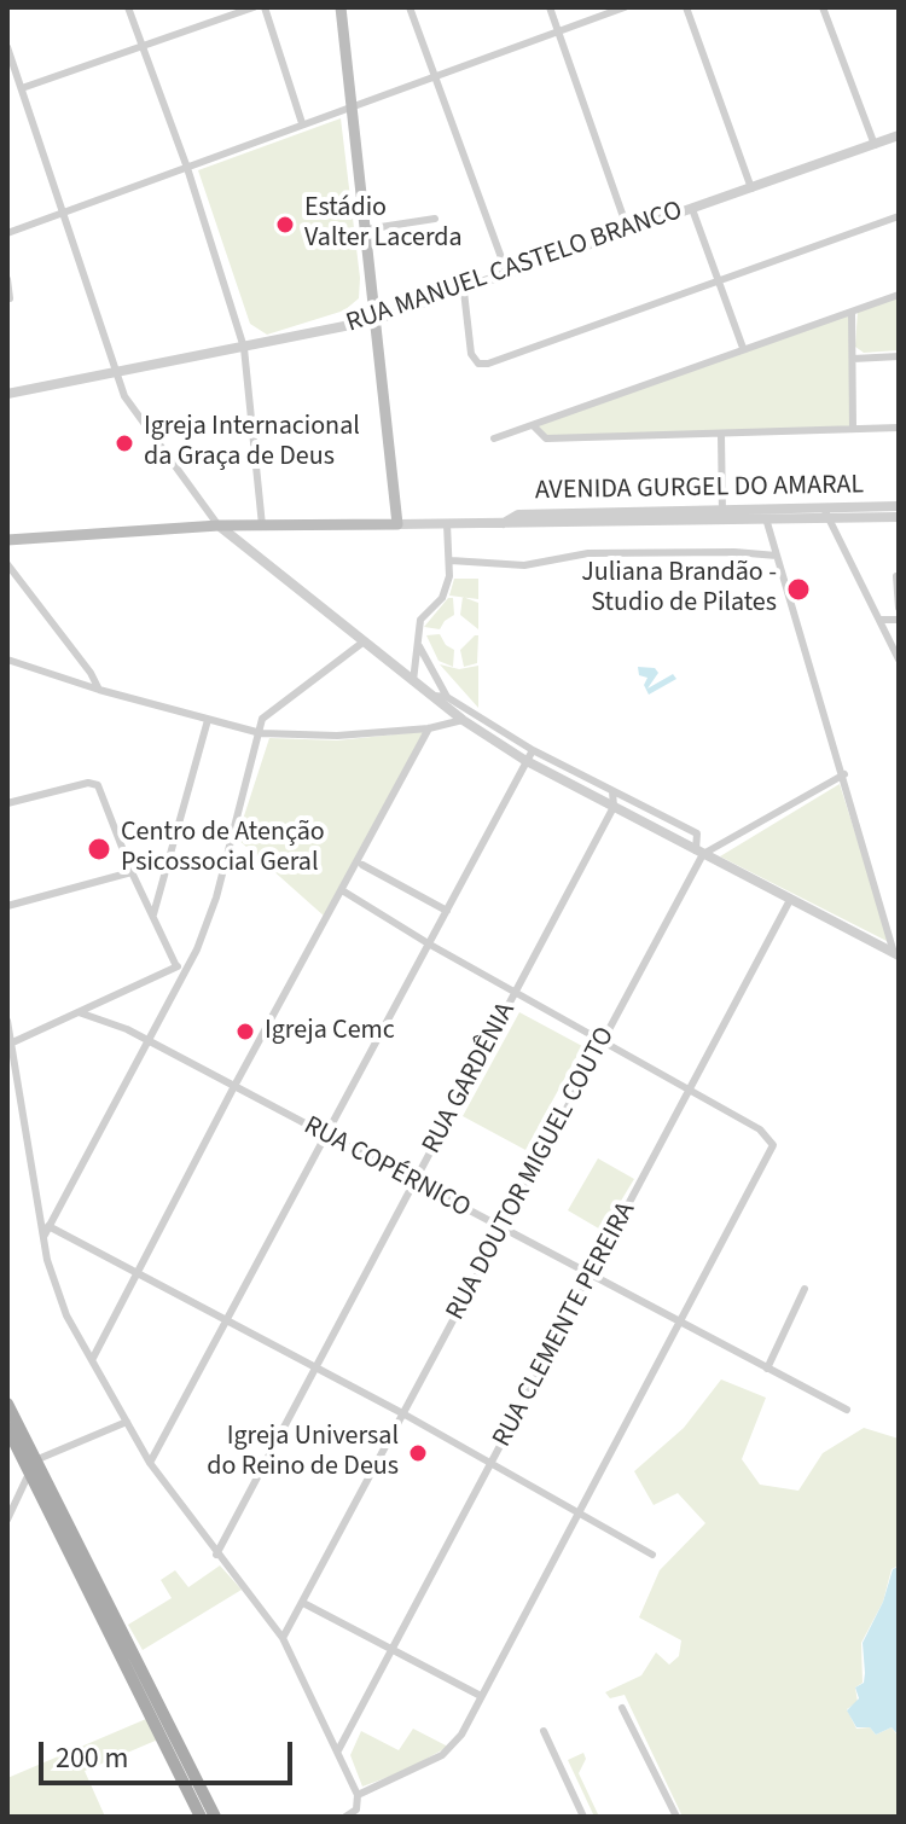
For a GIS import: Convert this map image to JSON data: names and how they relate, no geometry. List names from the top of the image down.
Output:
{
  "streets": {
    "main road": ["AVENIDA GURGEL DO AMARAL"],
    "street": [
      "RUA MANUEL CASTELO BRANCO",
      "RUA GARDÊNIA",
      "RUA COPÉRNICO",
      "RUA DOUTOR MIGUEL COUTO",
      "RUA CLEMENTE PEREIRA"
    ]
  },
  "crossings": [
    ["RUA GARDÊNIA", "RUA COPÉRNICO"],
    ["RUA COPÉRNICO", "RUA DOUTOR MIGUEL COUTO"],
    ["RUA COPÉRNICO", "RUA CLEMENTE PEREIRA"]
  ],
  "places": [
    "Estádio Valter Lacerda",
    "Igreja Internacional da Graça de Deus",
    "Juliana Brandão - Studio de Pilates",
    "Centro de Atenção Psicossocial Geral",
    "Igreja Cemc",
    "Igreja Universal do Reino de Deus"
  ],
  "scale_bar": "200 m"
}
